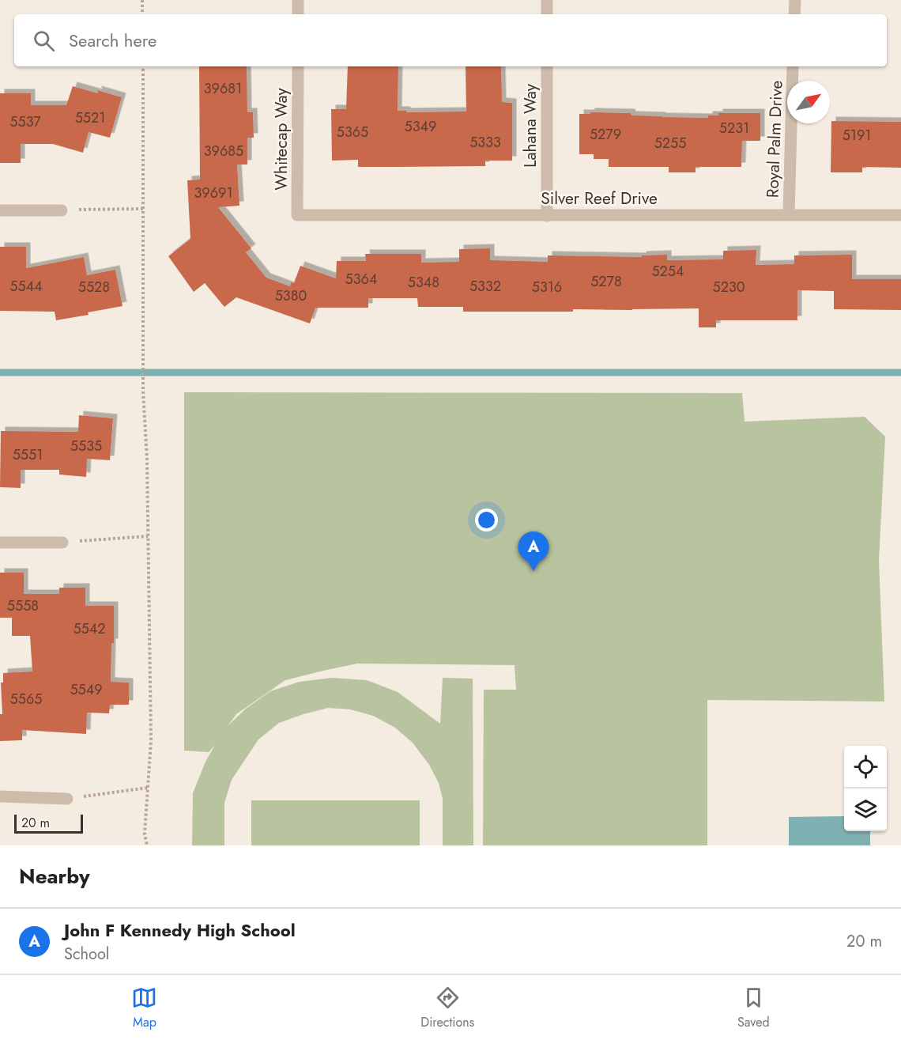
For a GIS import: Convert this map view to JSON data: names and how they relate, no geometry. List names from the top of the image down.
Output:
{
  "streets": {
    "street": [
      "Lahana Way",
      "Whitecap Way",
      "Royal Palm Drive",
      "Silver Reef Drive"
    ]
  },
  "crossings": [
    ["Lahana Way", "Silver Reef Drive"],
    ["Whitecap Way", "Silver Reef Drive"],
    ["Royal Palm Drive", "Silver Reef Drive"]
  ],
  "house_numbers": [
    "39681",
    "5521",
    "5537",
    "5349",
    "5231",
    "5365",
    "5279",
    "5191",
    "5333",
    "5255",
    "39685",
    "39691",
    "5254",
    "5364",
    "5278",
    "5348",
    "5544",
    "5332",
    "5528",
    "5316",
    "5230",
    "5380",
    "5535",
    "5551",
    "5558",
    "5542",
    "5549",
    "5565"
  ],
  "scale_bar": "20 m",
  "north": "top right",
  "page": {
    "search": "Search here",
    "pins": "A",
    "scale": "20 m",
    "heading": "Nearby",
    "list": [
      {
        "mark": "A",
        "name": "John F Kennedy High School",
        "note": "School",
        "value": "20 m"
      }
    ],
    "nav": ["Map", "Directions", "Saved"]
  }
}
